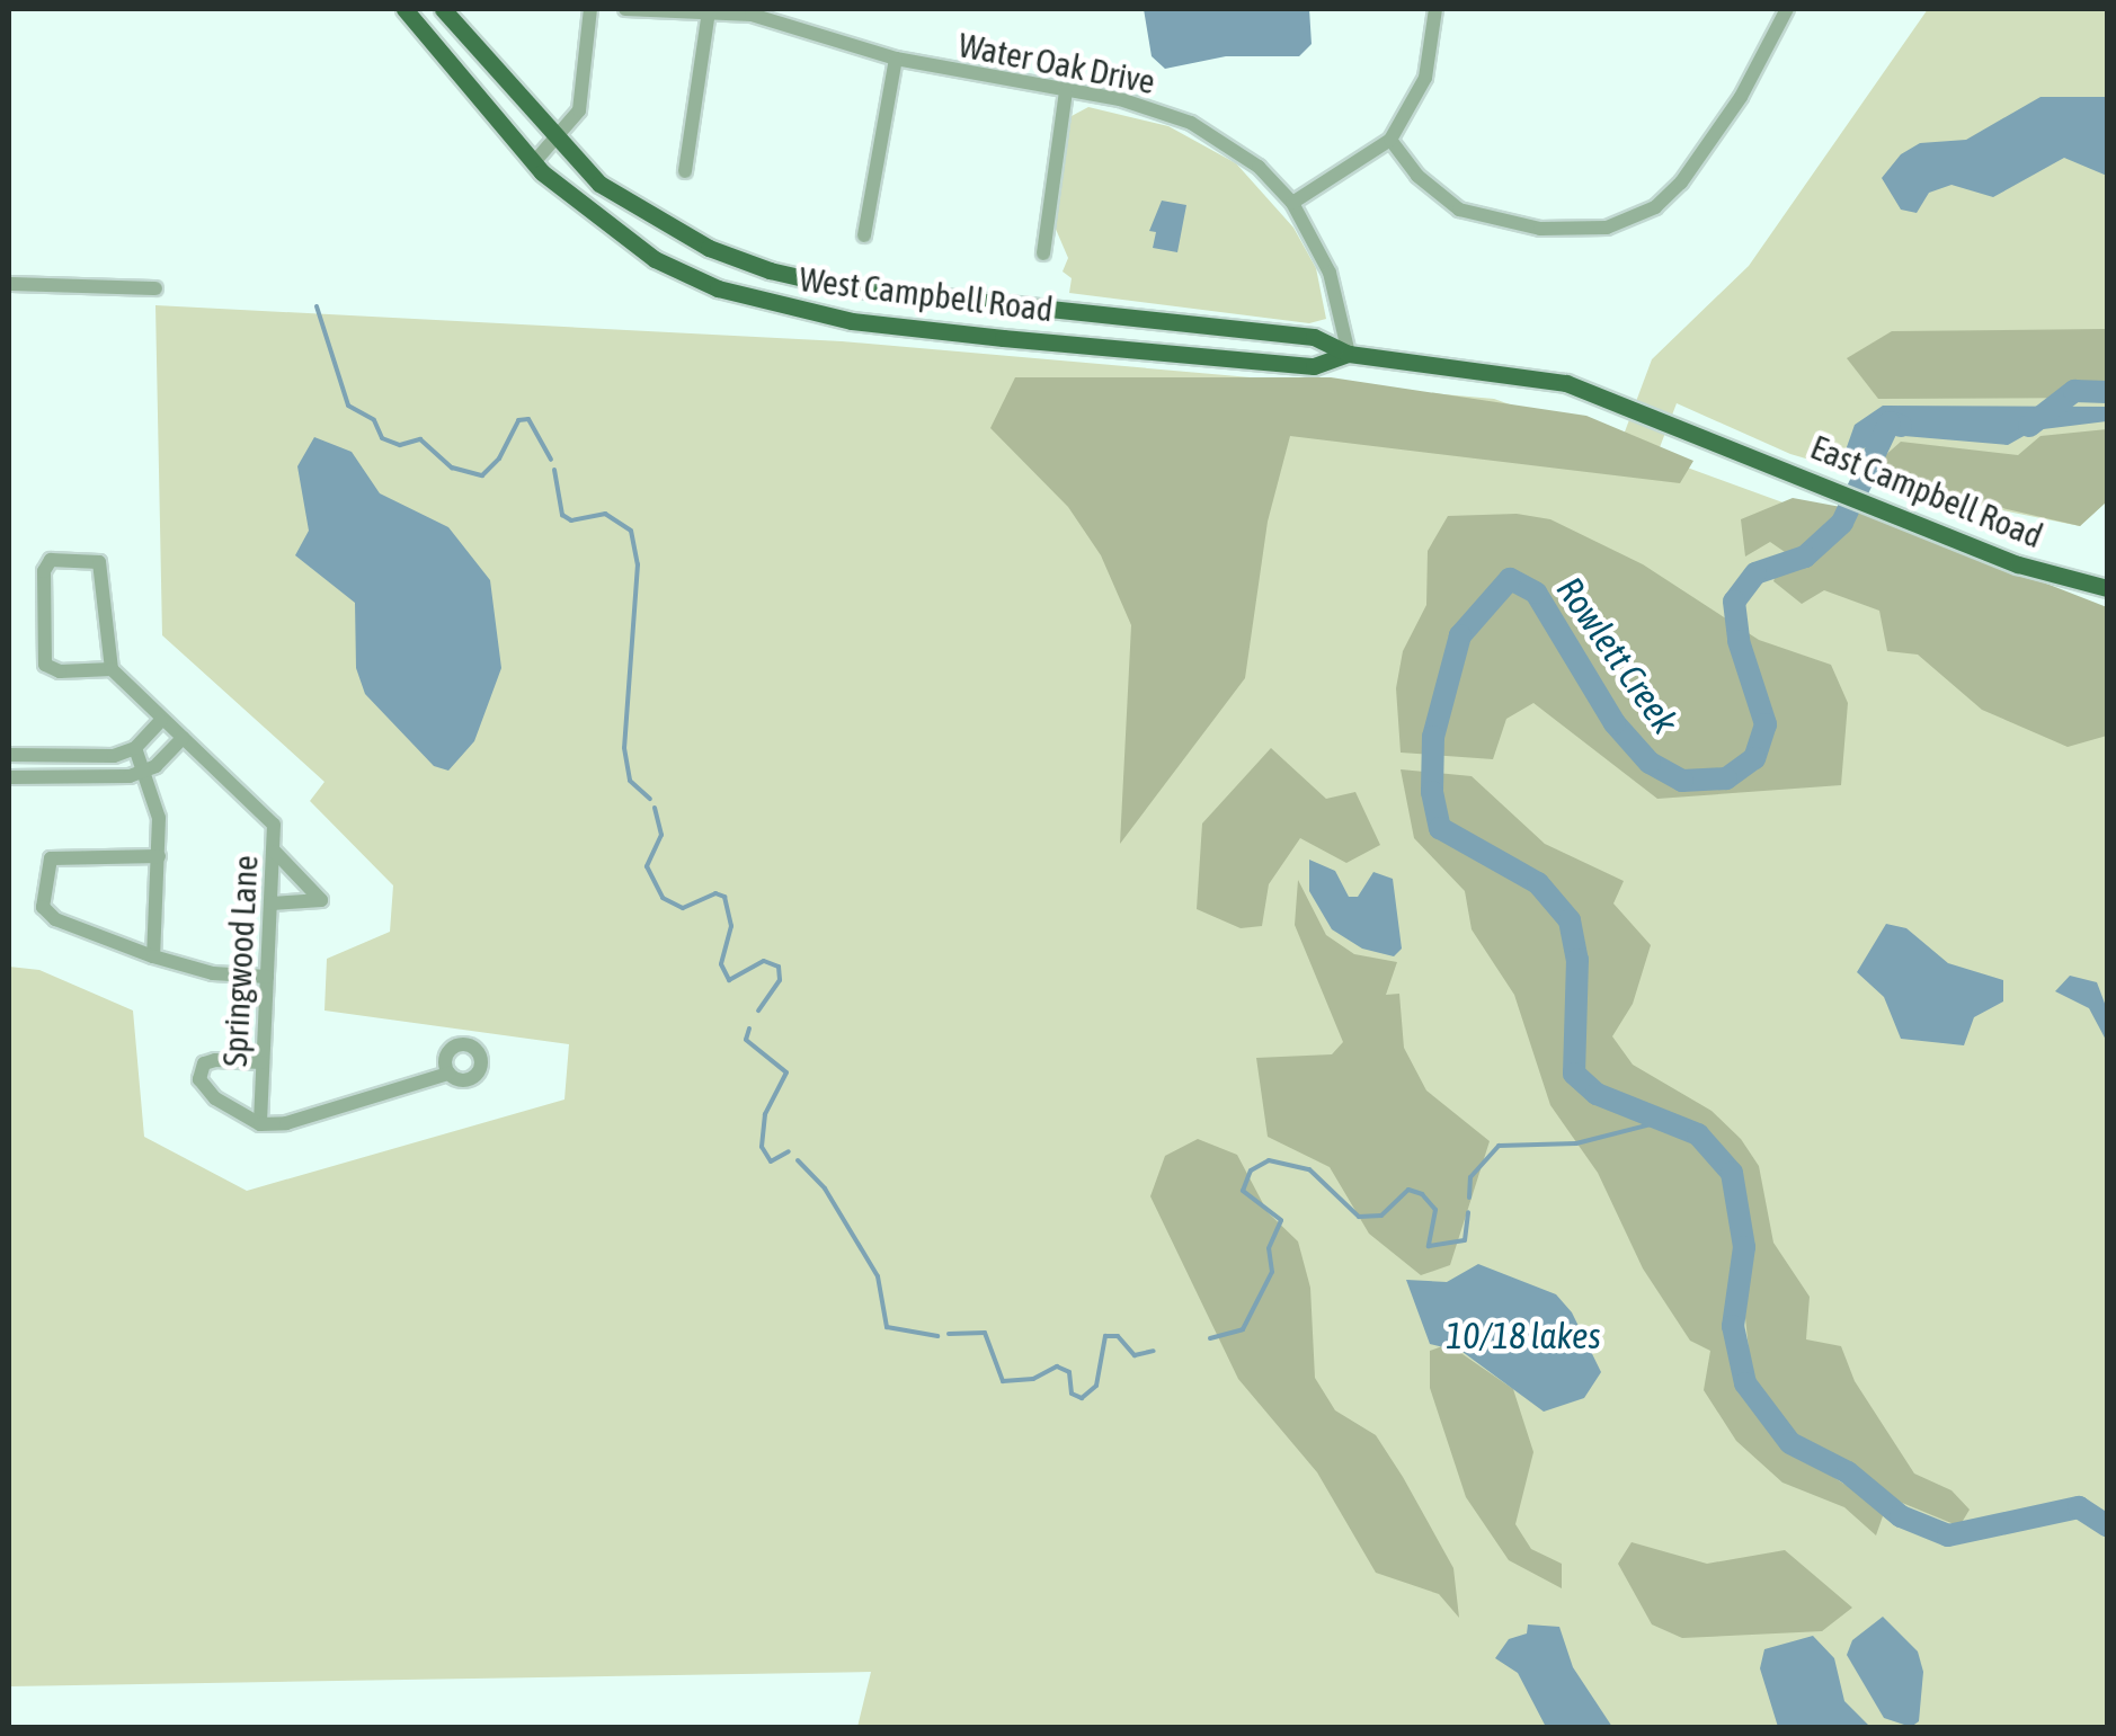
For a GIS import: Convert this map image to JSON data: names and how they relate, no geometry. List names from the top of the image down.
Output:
{
  "streets": {
    "main road": ["West Campbell Road", "East Campbell Road"],
    "street": ["Water Oak Drive", "Springwood Lane"]
  },
  "crossings": [
    ["Water Oak Drive", "West Campbell Road"],
    ["West Campbell Road", "East Campbell Road"]
  ],
  "water": ["Rowlett Creek", "10/18 lakes"]
}
